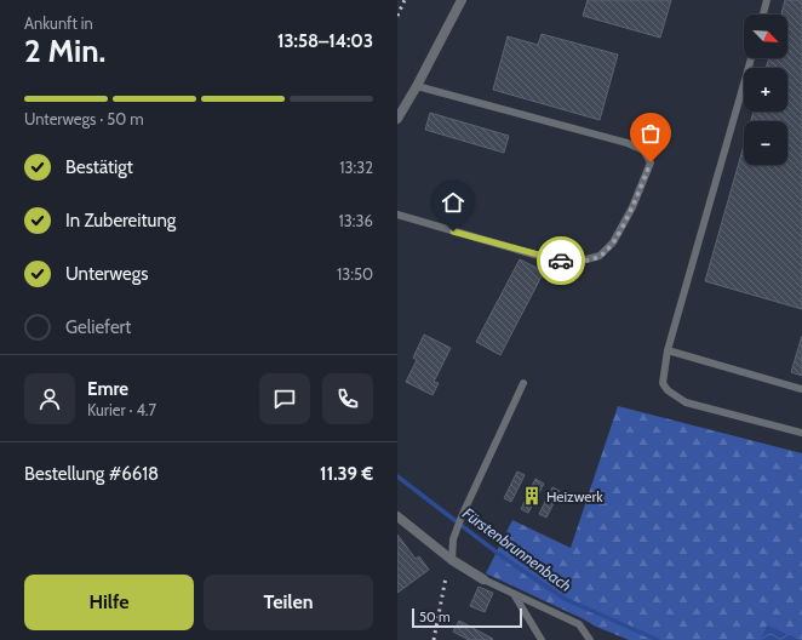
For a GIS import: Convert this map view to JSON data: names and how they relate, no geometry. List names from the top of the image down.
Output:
{
  "water": ["Fürstenbrunnenbach"],
  "places": {
    "building": ["Heizwerk"]
  },
  "scale_bar": "50 m",
  "north": "bottom right",
  "page": {
    "heading": ["2 Min.", "Ankunft in", "13:58–14:03"],
    "panel": [
      "Emre",
      "Kurier · 4.7",
      "Bestellung #6618",
      "11.39 €"
    ],
    "map_buttons": ["+", "−"],
    "bar": "Unterwegs · 50 m",
    "list": [
      ["Bestätigt", "13:32"],
      ["In Zubereitung", "13:36"],
      ["Unterwegs", "13:50"],
      "Geliefert"
    ],
    "buttons": ["Hilfe", "Teilen"],
    "scale": "50 m"
  }
}
